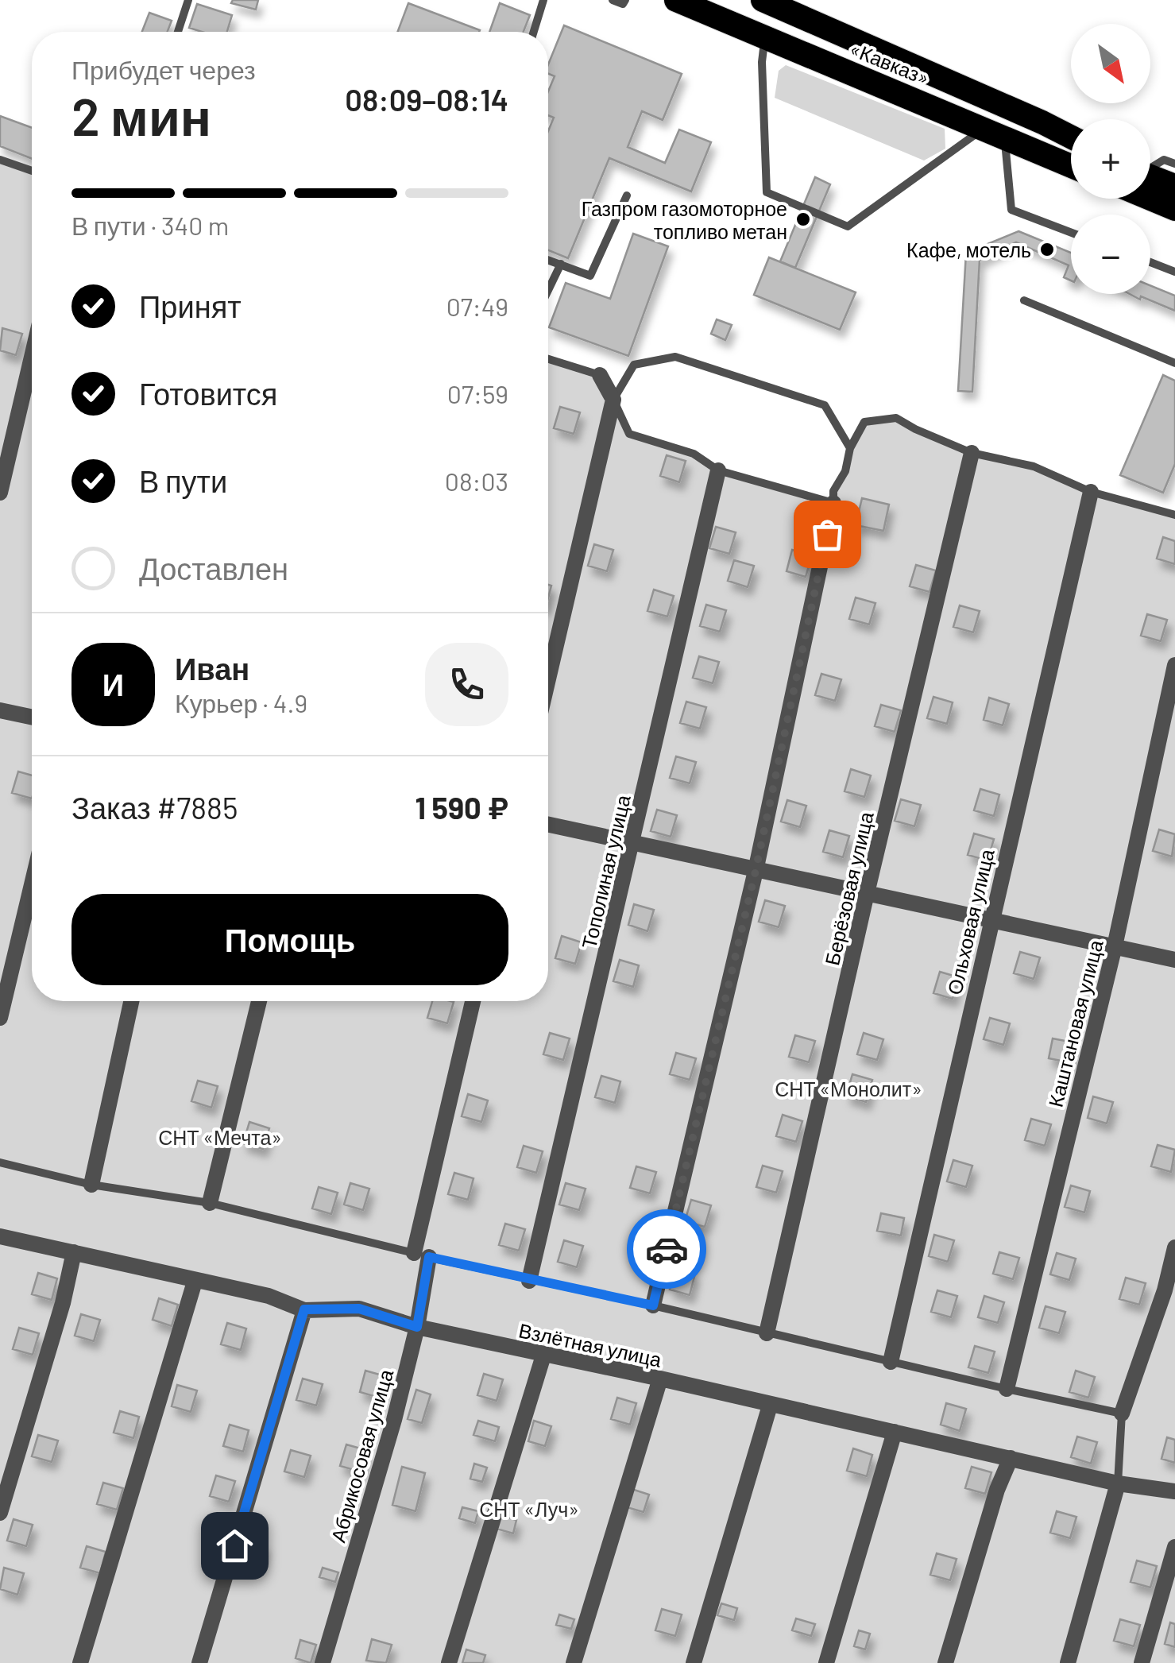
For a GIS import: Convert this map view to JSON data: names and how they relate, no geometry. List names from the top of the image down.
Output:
{
  "streets": {
    "highway": ["«Кавказ»"],
    "street": [
      "Тополиная улица",
      "Берёзовая улица",
      "Ольховая улица",
      "Каштановая улица",
      "Взлётная улица",
      "Абрикосовая улица"
    ]
  },
  "crossings": [
    ["Взлётная улица", "Абрикосовая улица"]
  ],
  "parks": ["СНТ «Монолит»", "СНТ «Мечта»", "СНТ «Луч»"],
  "places": ["Газпром газомоторное топливо метан", "Кафе, мотель"],
  "north": "bottom right",
  "page": {
    "map_buttons": ["+", "−"],
    "heading": ["2 мин", "Прибудет через", "08:09–08:14"],
    "panel": [
      "Иван",
      "Курьер · 4.9",
      "Заказ #7885",
      "1 590 ₽"
    ],
    "bar": "В пути · 340 m",
    "list": [
      ["Принят", "07:49"],
      ["Готовится", "07:59"],
      ["В пути", "08:03"],
      "Доставлен"
    ],
    "round": "И",
    "buttons": "Помощь"
  }
}
